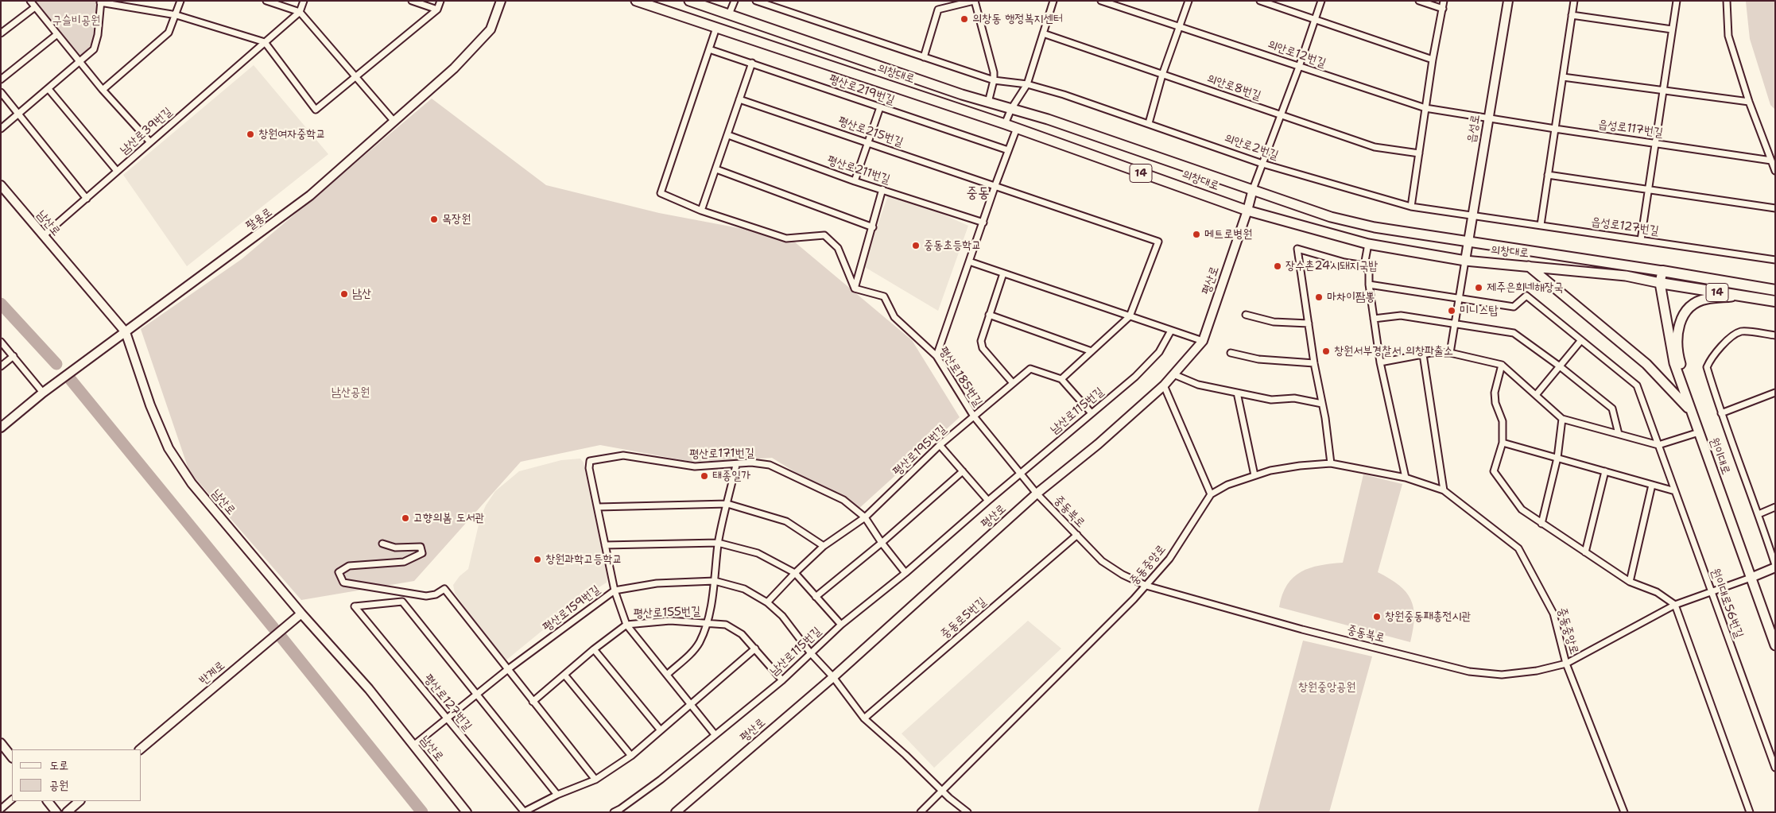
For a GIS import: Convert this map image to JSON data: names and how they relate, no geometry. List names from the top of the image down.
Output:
{
  "streets": {
    "highway": ["의창대로", "14"],
    "main road": [
      "읍성로",
      "팔용로",
      "남산로",
      "평산로",
      "원이대로",
      "반계로"
    ],
    "street": [
      "의안로12번길",
      "의안로8번길",
      "평산로219번길",
      "읍성로117번길",
      "남산로39번길",
      "평산로215번길",
      "의안로2번길",
      "평산로211번길",
      "읍성로127번길",
      "평산로185번길",
      "남산로115번길",
      "평산로195번길",
      "평산로171번길",
      "중동북로",
      "중동중앙로",
      "원이대로56번길",
      "평산로159번길",
      "평산로155번길",
      "중동로5번길",
      "평산로127번길"
    ]
  },
  "crossings": [
    ["의안로12번길", "읍성로"],
    ["의안로12번길", "읍성로117번길"],
    ["의창대로", "읍성로"],
    ["의창대로", "평산로"],
    ["의창대로", "원이대로"],
    ["읍성로", "읍성로117번길"],
    ["읍성로", "의안로2번길"],
    ["읍성로", "읍성로127번길"],
    ["남산로39번길", "남산로"],
    ["의안로2번길", "읍성로127번길"],
    ["팔용로", "남산로"],
    ["남산로", "평산로159번길"],
    ["남산로", "반계로"],
    ["평산로", "평산로185번길"],
    ["평산로", "중동북로"],
    ["평산로", "평산로159번길"],
    ["평산로185번길", "남산로115번길"],
    ["평산로185번길", "평산로195번길"],
    ["평산로185번길", "중동북로"],
    ["남산로115번길", "평산로171번길"],
    ["남산로115번길", "평산로159번길"],
    ["남산로115번길", "평산로155번길"],
    ["평산로195번길", "평산로171번길"],
    ["평산로195번길", "평산로159번길"],
    ["원이대로", "중동북로"],
    ["중동북로", "중동중앙로"],
    ["중동북로", "원이대로56번길"],
    ["중동북로", "중동로5번길"],
    ["중동중앙로", "평산로159번길"],
    ["평산로159번길", "중동로5번길"],
    ["평산로159번길", "평산로127번길"]
  ],
  "districts": ["중동"],
  "parks": ["구슬비공원", "남산공원", "창원중앙공원"],
  "places": [
    "의창동 행정복지센터",
    "창원여자중학교",
    "목장원",
    "메트로병원",
    "중동초등학교",
    "장수촌24시돼지국밥",
    "제주은희네해장국",
    "남산",
    "마차이짬뽕",
    "미니스탑",
    "창원서부경찰서 의창파출소",
    "태종일가",
    "고향의봄 도서관",
    "창원과학고등학교",
    "창원중동패총전시관"
  ],
  "legend": ["도로", "공원"]
}
